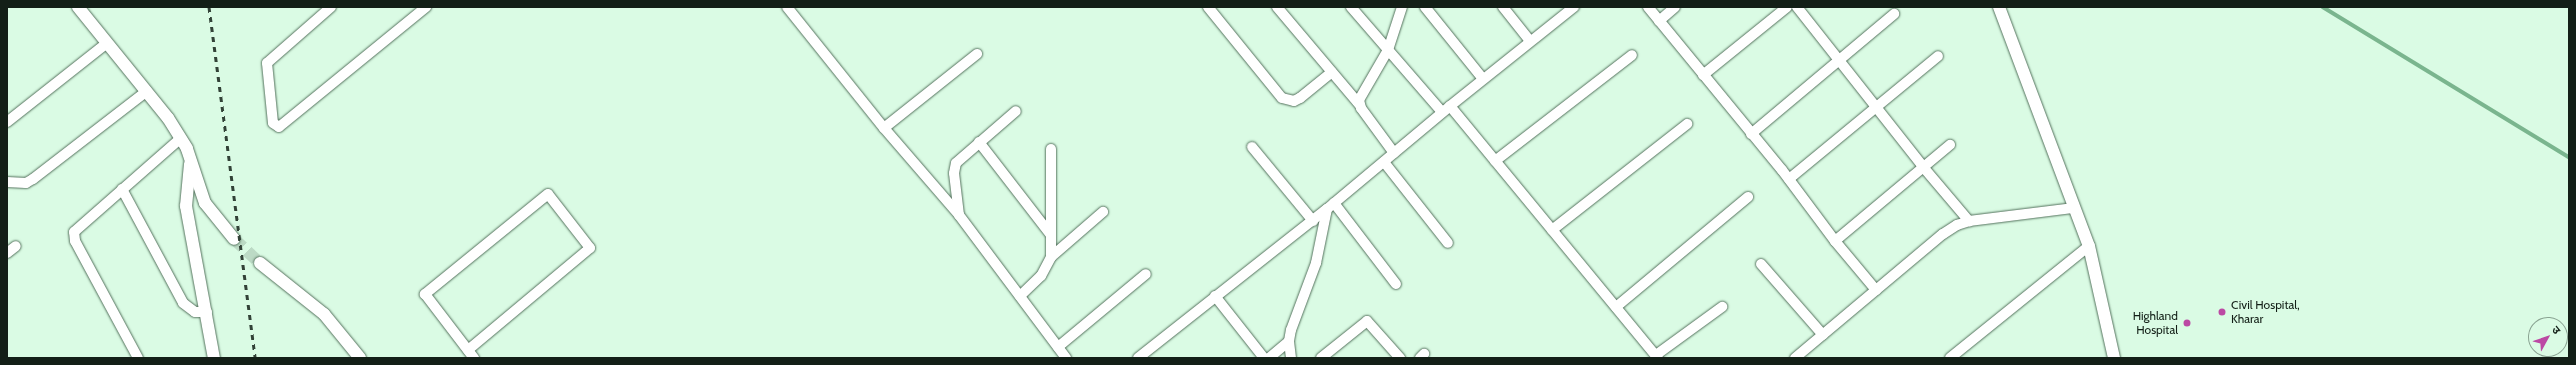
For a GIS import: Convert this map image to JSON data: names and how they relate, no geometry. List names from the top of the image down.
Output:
{
  "places": ["Civil Hospital, Kharar", "Highland Hospital"],
  "north": "top right"
}
